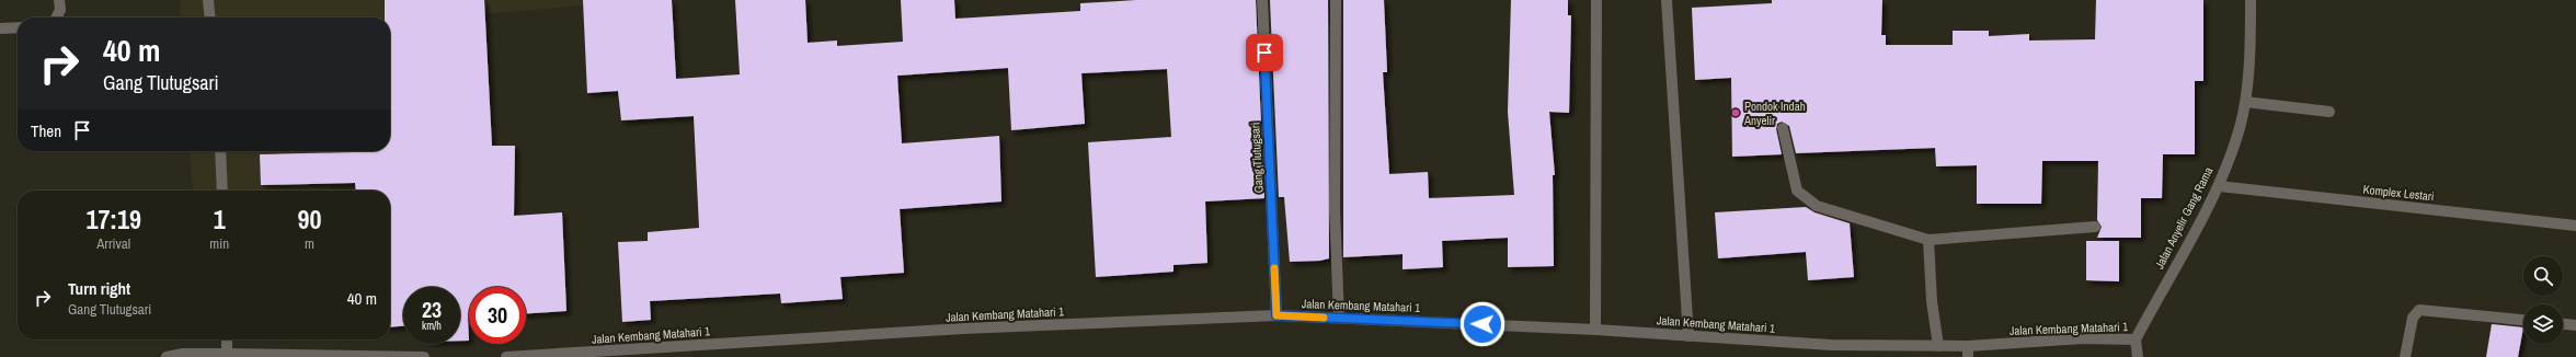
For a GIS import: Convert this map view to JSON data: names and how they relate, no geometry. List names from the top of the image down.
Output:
{
  "streets": {
    "street": [
      "Gang Tlutugsari",
      "Komplex Lestari",
      "Jalan Anyelir Gang Rama",
      "Jalan Kembang Matahari 1"
    ]
  },
  "crossings": [
    ["Gang Tlutugsari", "Jalan Kembang Matahari 1"],
    ["Komplex Lestari", "Jalan Anyelir Gang Rama"],
    ["Jalan Anyelir Gang Rama", "Jalan Kembang Matahari 1"]
  ],
  "places": ["Pondok Indah Anyelir"],
  "page": {
    "turn": ["40 m", "Gang Tlutugsari"],
    "then": "Then",
    "eta": [
      "17:19",
      "Arrival",
      "1",
      "min",
      "90",
      "m"
    ],
    "list": [
      {
        "name": "Turn right",
        "note": "Gang Tlutugsari",
        "value": "40 m"
      }
    ],
    "speed": "23 km/h",
    "limit": "30"
  }
}
